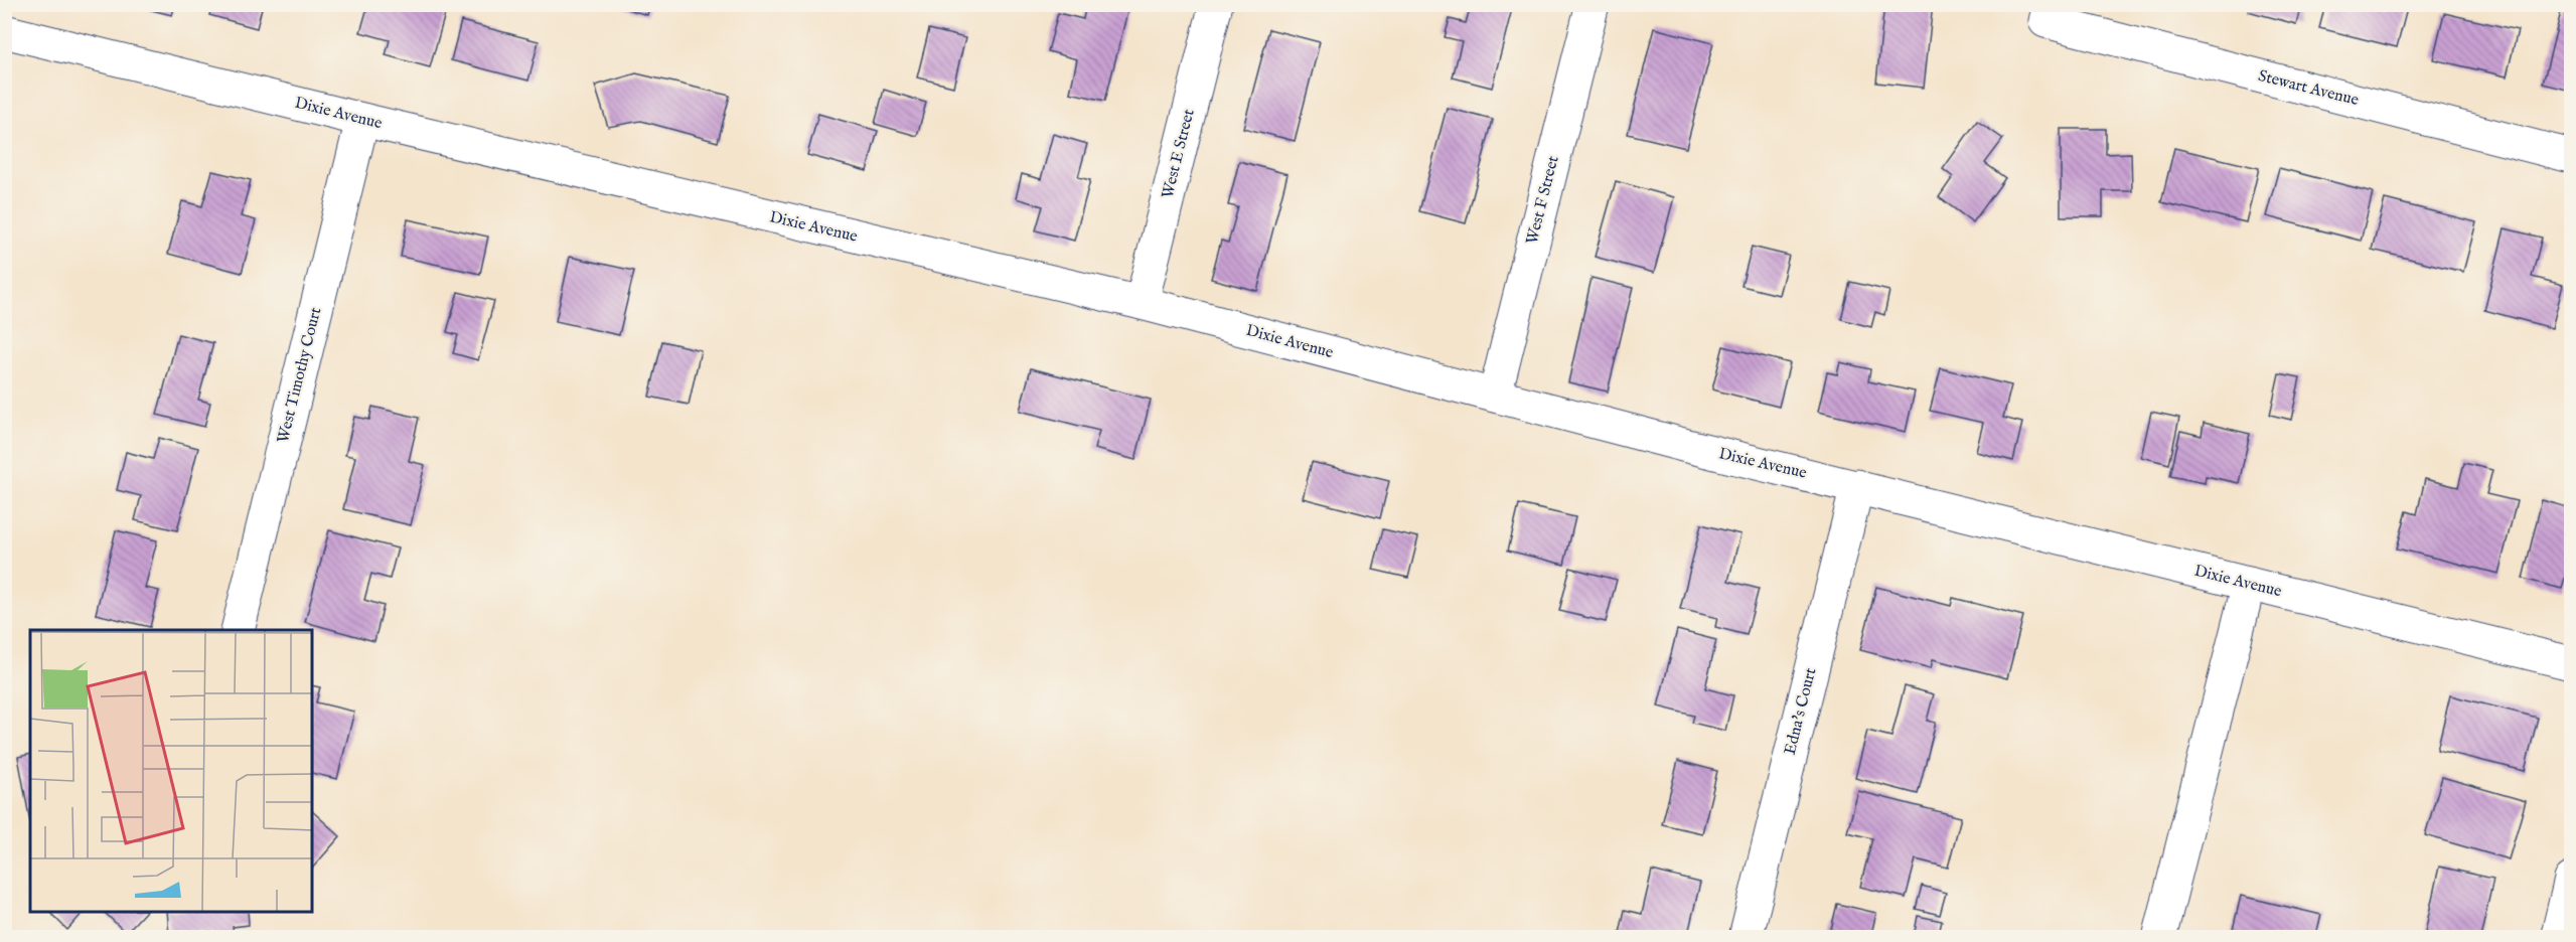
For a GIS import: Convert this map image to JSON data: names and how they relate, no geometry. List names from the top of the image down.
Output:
{
  "streets": {
    "street": [
      "Stewart Avenue",
      "Dixie Avenue",
      "West E Street",
      "West F Street",
      "West Timothy Court",
      "Edna's Court"
    ]
  },
  "crossings": [
    ["Dixie Avenue", "West E Street"],
    ["Dixie Avenue", "West F Street"],
    ["Dixie Avenue", "West Timothy Court"],
    ["Dixie Avenue", "Edna's Court"]
  ]
}
